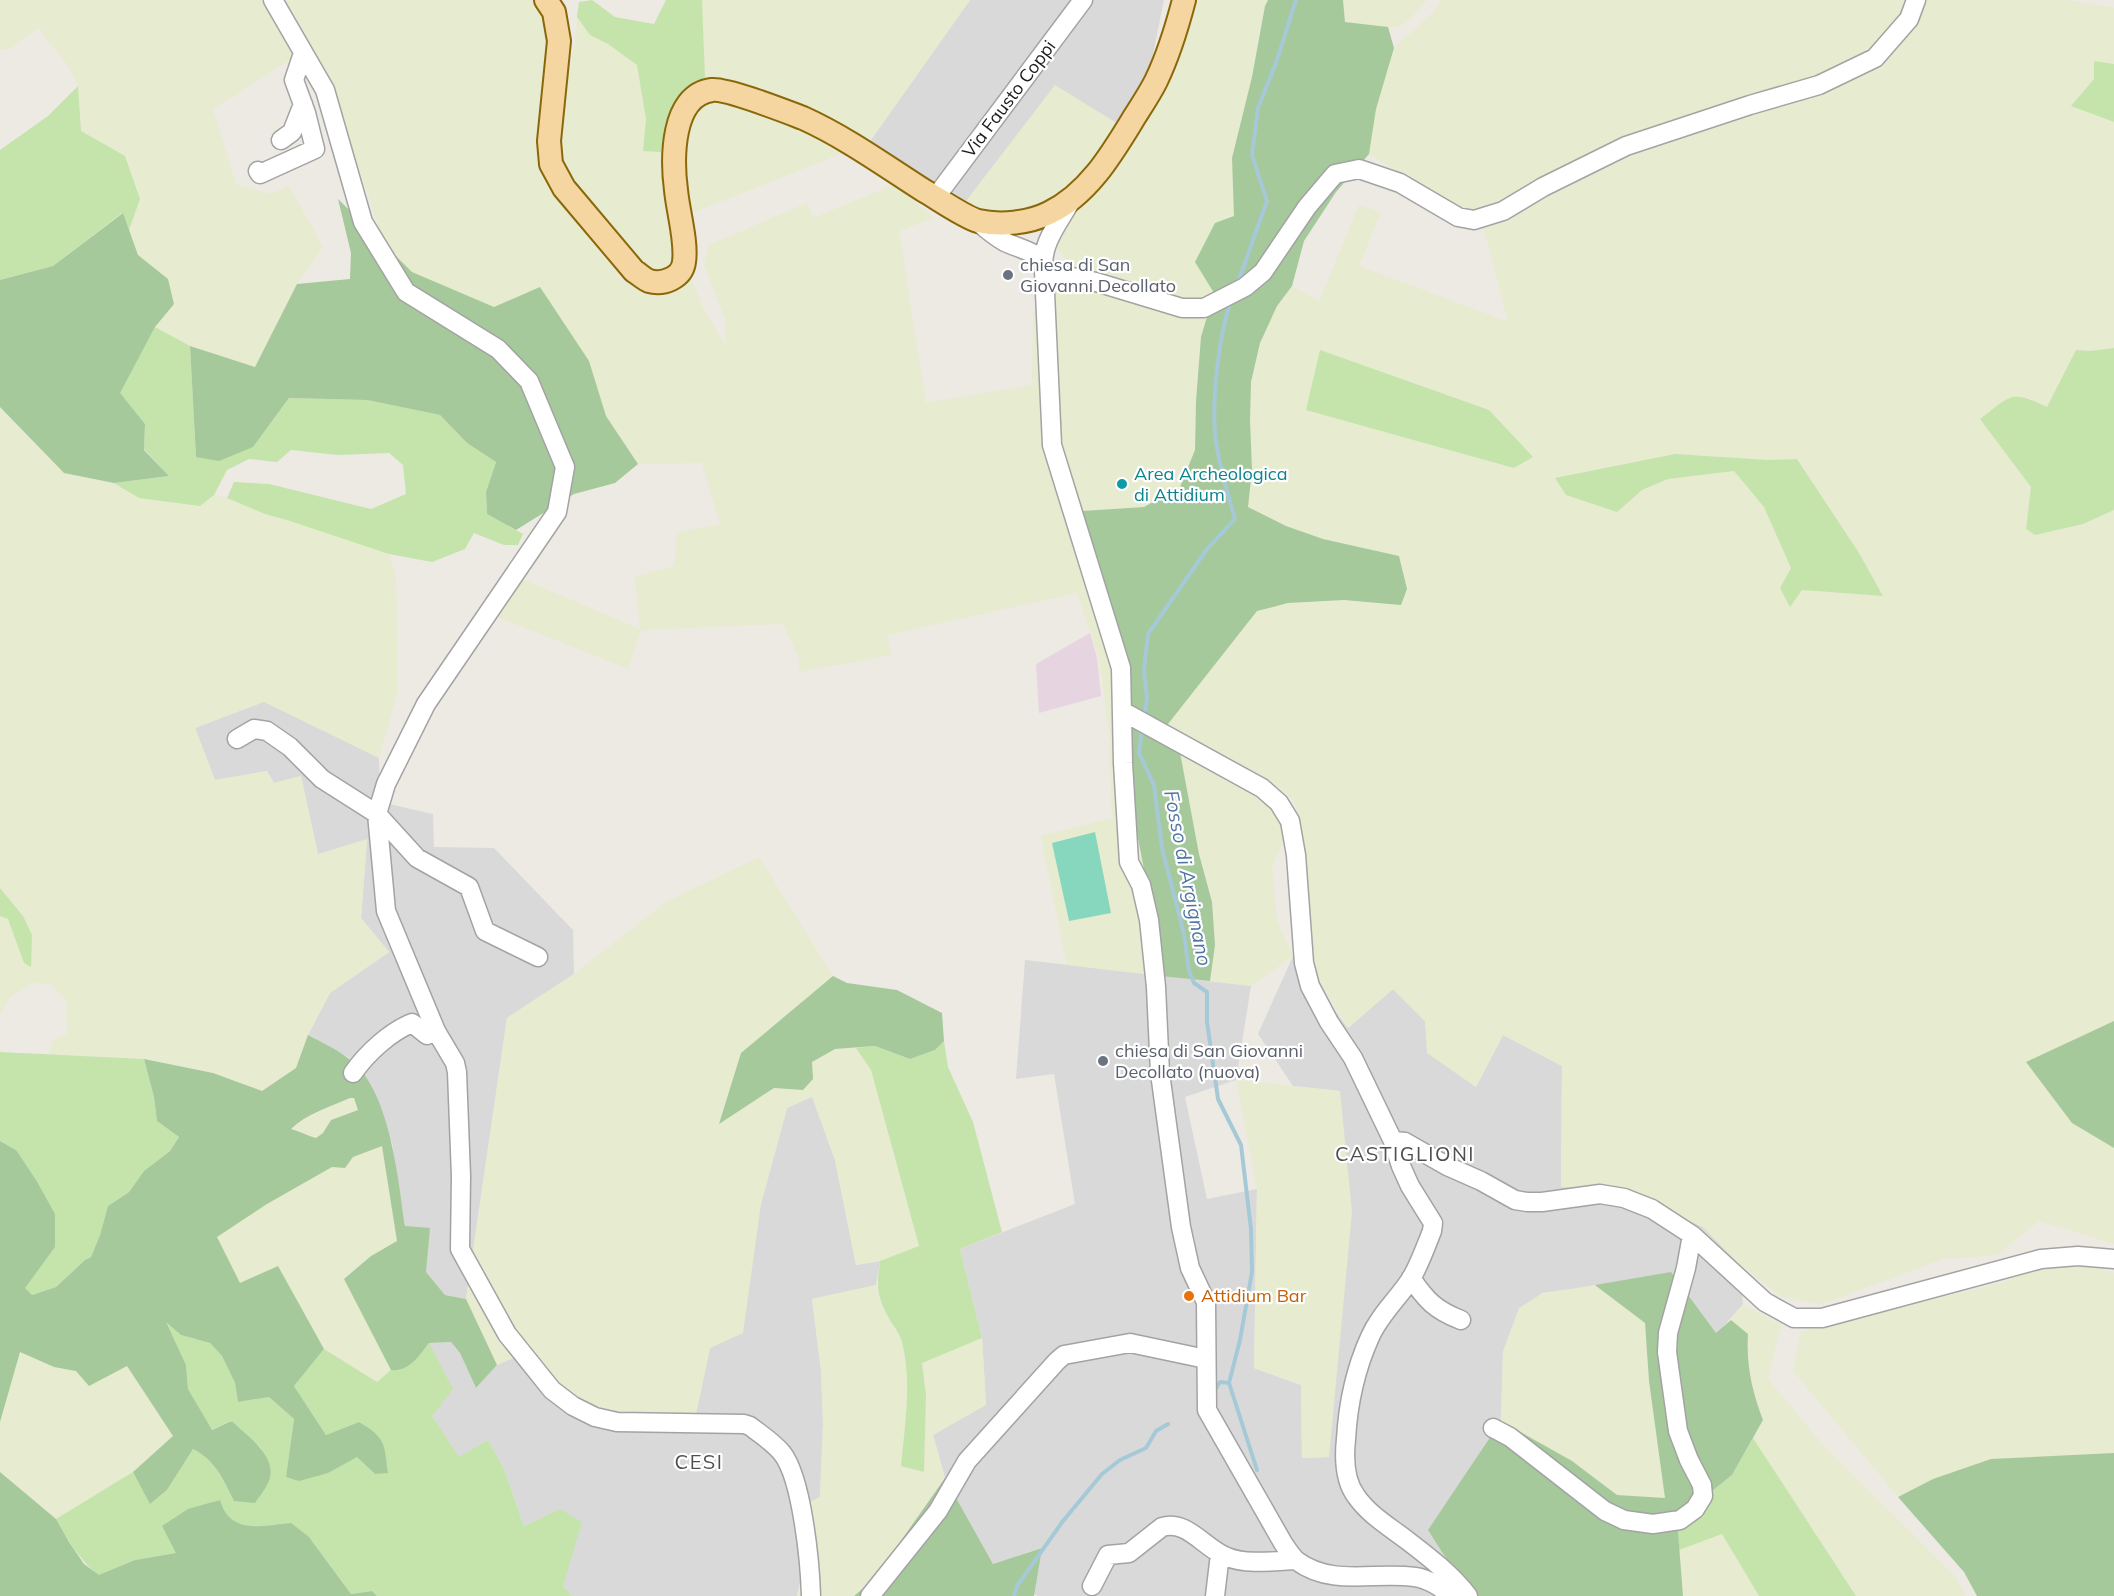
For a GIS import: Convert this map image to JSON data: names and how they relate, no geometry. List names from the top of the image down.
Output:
{
  "streets": {
    "street": ["Via Fausto Coppi"]
  },
  "districts": ["CASTIGLIONI", "CESI"],
  "water": ["Fosso di Argignano"],
  "places": [
    "chiesa di San Giovanni Decollato",
    "Area Archeologica di Attidium",
    "chiesa di San Giovanni Decollato (nuova)",
    "Attidium Bar"
  ]
}
